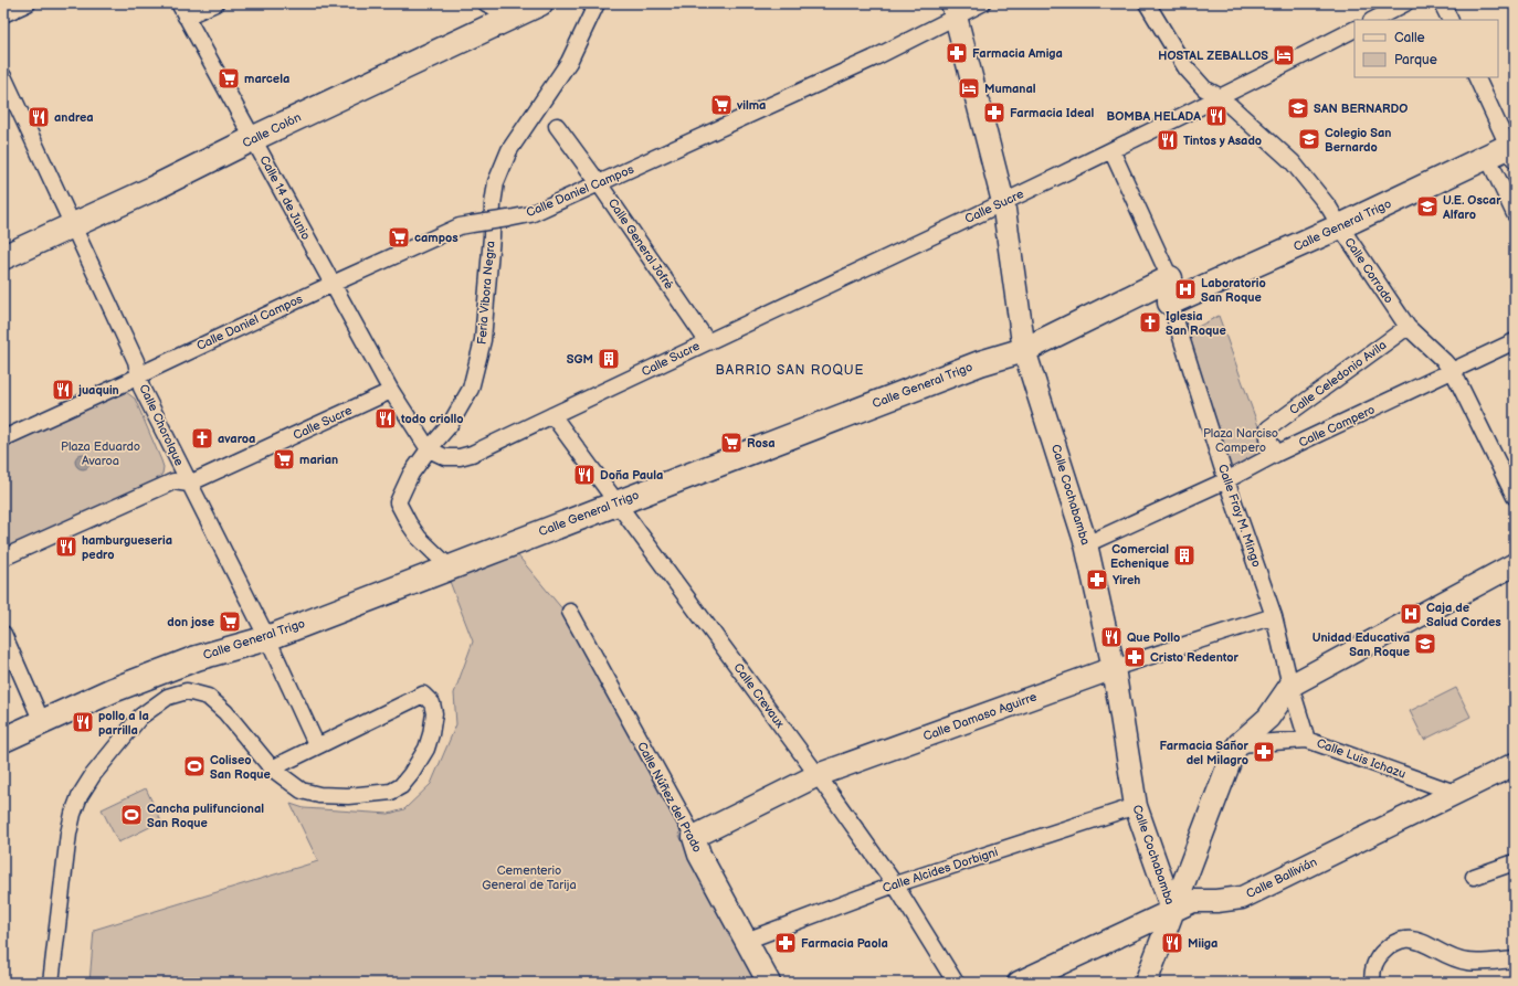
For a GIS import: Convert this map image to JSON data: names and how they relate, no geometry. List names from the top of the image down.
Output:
{
  "streets": {
    "main road": ["Calle Colón", "Calle General Trigo", "Calle Fray M. Mingo"],
    "street": [
      "Calle Daniel Campos",
      "Calle 14 de Junio",
      "Calle Sucre",
      "Calle General Jofré",
      "Calle Corrado",
      "Feria Vibora Negra",
      "Calle Celedonio Avila",
      "Calle Chorolque",
      "Calle Campero",
      "Calle Cochabamba",
      "Calle Crevaux",
      "Calle Damaso Aguirre",
      "Calle Luis Ichazu",
      "Calle Núñez del Prado",
      "Calle Alcides Dorbigni",
      "Calle Ballivián"
    ]
  },
  "crossings": [
    ["Calle Colón", "Calle 14 de Junio"],
    ["Calle Colón", "Calle Chorolque"],
    ["Calle Daniel Campos", "Calle 14 de Junio"],
    ["Calle Daniel Campos", "Calle General Jofré"],
    ["Calle Daniel Campos", "Calle Chorolque"],
    ["Calle Daniel Campos", "Calle Cochabamba"],
    ["Calle 14 de Junio", "Calle Sucre"],
    ["Calle Sucre", "Calle General Jofré"],
    ["Calle Sucre", "Calle Corrado"],
    ["Calle Sucre", "Feria Vibora Negra"],
    ["Calle Sucre", "Calle Chorolque"],
    ["Calle Sucre", "Calle Cochabamba"],
    ["Calle Sucre", "Calle Fray M. Mingo"],
    ["Calle Sucre", "Calle Crevaux"],
    ["Calle General Trigo", "Calle Corrado"],
    ["Calle General Trigo", "Feria Vibora Negra"],
    ["Calle General Trigo", "Calle Chorolque"],
    ["Calle General Trigo", "Calle Cochabamba"],
    ["Calle General Trigo", "Calle Fray M. Mingo"],
    ["Calle General Trigo", "Calle Crevaux"],
    ["Calle Corrado", "Calle Celedonio Avila"],
    ["Calle Corrado", "Calle Campero"],
    ["Calle Celedonio Avila", "Calle Campero"],
    ["Calle Campero", "Calle Cochabamba"],
    ["Calle Campero", "Calle Fray M. Mingo"],
    ["Calle Cochabamba", "Calle Damaso Aguirre"],
    ["Calle Cochabamba", "Calle Alcides Dorbigni"],
    ["Calle Cochabamba", "Calle Ballivián"],
    ["Calle Fray M. Mingo", "Calle Damaso Aguirre"],
    ["Calle Fray M. Mingo", "Calle Luis Ichazu"],
    ["Calle Crevaux", "Calle Damaso Aguirre"],
    ["Calle Crevaux", "Calle Alcides Dorbigni"],
    ["Calle Damaso Aguirre", "Calle Núñez del Prado"],
    ["Calle Luis Ichazu", "Calle Ballivián"],
    ["Calle Núñez del Prado", "Calle Alcides Dorbigni"]
  ],
  "districts": ["BARRIO SAN ROQUE"],
  "parks": ["Plaza Narciso Campero", "Plaza Eduardo Avaroa", "Cementerio General de Tarija"],
  "places": {
    "pharmacy": [
      "Farmacia Amiga",
      "Farmacia Ideal",
      "Yireh",
      "Cristo Redentor",
      "Farmacia Sañor del Milagro",
      "Farmacia Paola"
    ],
    "hotel": ["HOSTAL ZEBALLOS", "Mumanal"],
    "supermarket": [
      "marcela",
      "vilma",
      "campos",
      "Rosa",
      "marian",
      "don jose"
    ],
    "school or university": [
      "SAN BERNARDO",
      "Colegio San Bernardo",
      "U.E. Oscar Alfaro",
      "Unidad Educativa San Roque"
    ],
    "restaurant": [
      "BOMBA HELADA",
      "andrea",
      "Tintos y Asado",
      "juaquin",
      "todo criollo",
      "Doña Paula",
      "hamburgueseria pedro",
      "Que Pollo",
      "pollo a la parrilla",
      "Miiga"
    ],
    "hospital": ["Laboratorio San Roque", "Caja de Salud Cordes"],
    "church": ["Iglesia San Roque", "avaroa"],
    "building": ["SGM", "Comercial Echenique"],
    "sports": ["Coliseo San Roque", "Cancha pulifuncional San Roque"]
  },
  "legend": ["Calle", "Parque"]
}
